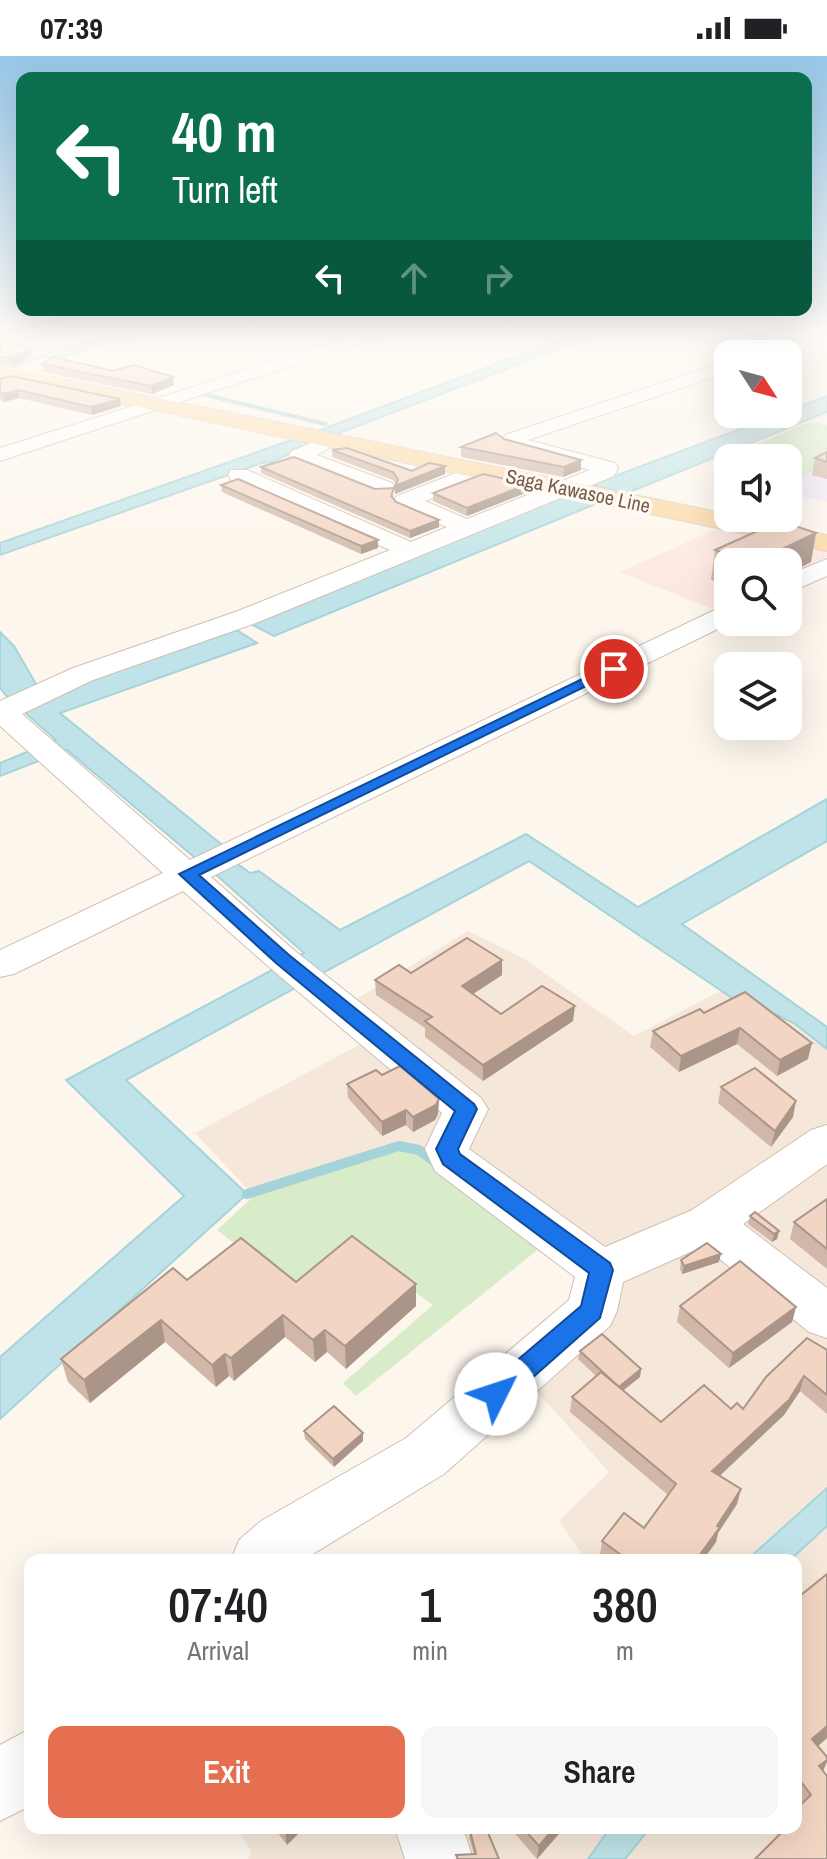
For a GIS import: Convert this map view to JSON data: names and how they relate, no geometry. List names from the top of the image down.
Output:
{
  "streets": {
    "main road": ["Saga Kawasoe Line"]
  },
  "north": "bottom right",
  "page": {
    "status": "07:39",
    "turn": ["40 m", "Turn left"],
    "eta": [
      "07:40",
      "Arrival",
      "1",
      "min",
      "380",
      "m"
    ],
    "buttons": ["Exit", "Share"]
  }
}
